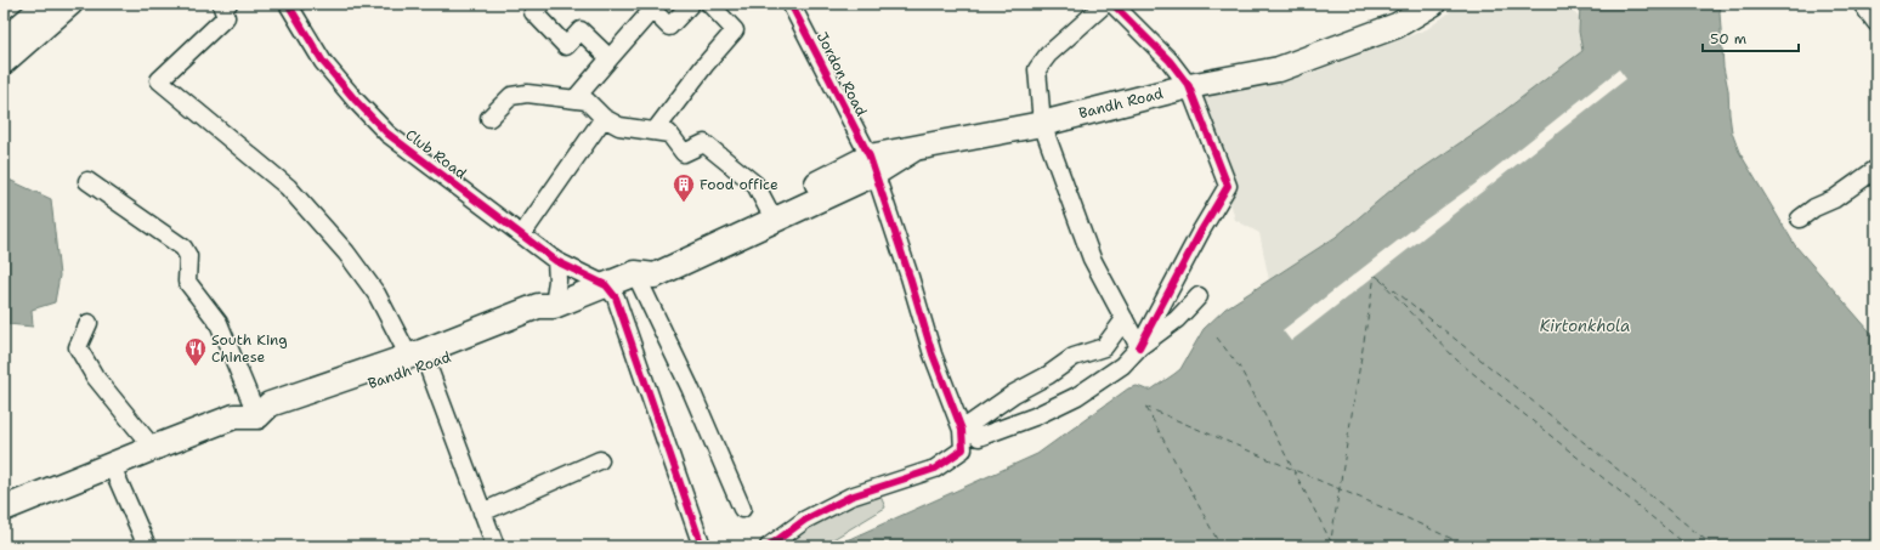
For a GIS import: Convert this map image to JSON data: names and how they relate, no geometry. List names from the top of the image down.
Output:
{
  "streets": {
    "highway": ["Bandh Road"],
    "street": ["Jordon Road", "Club Road"]
  },
  "crossings": [
    ["Jordon Road", "Bandh Road"],
    ["Bandh Road", "Club Road"]
  ],
  "water": ["Kirtonkhola"],
  "places": {
    "building": ["Food office"],
    "restaurant": ["South King Chinese"]
  },
  "scale_bar": "50 m"
}
